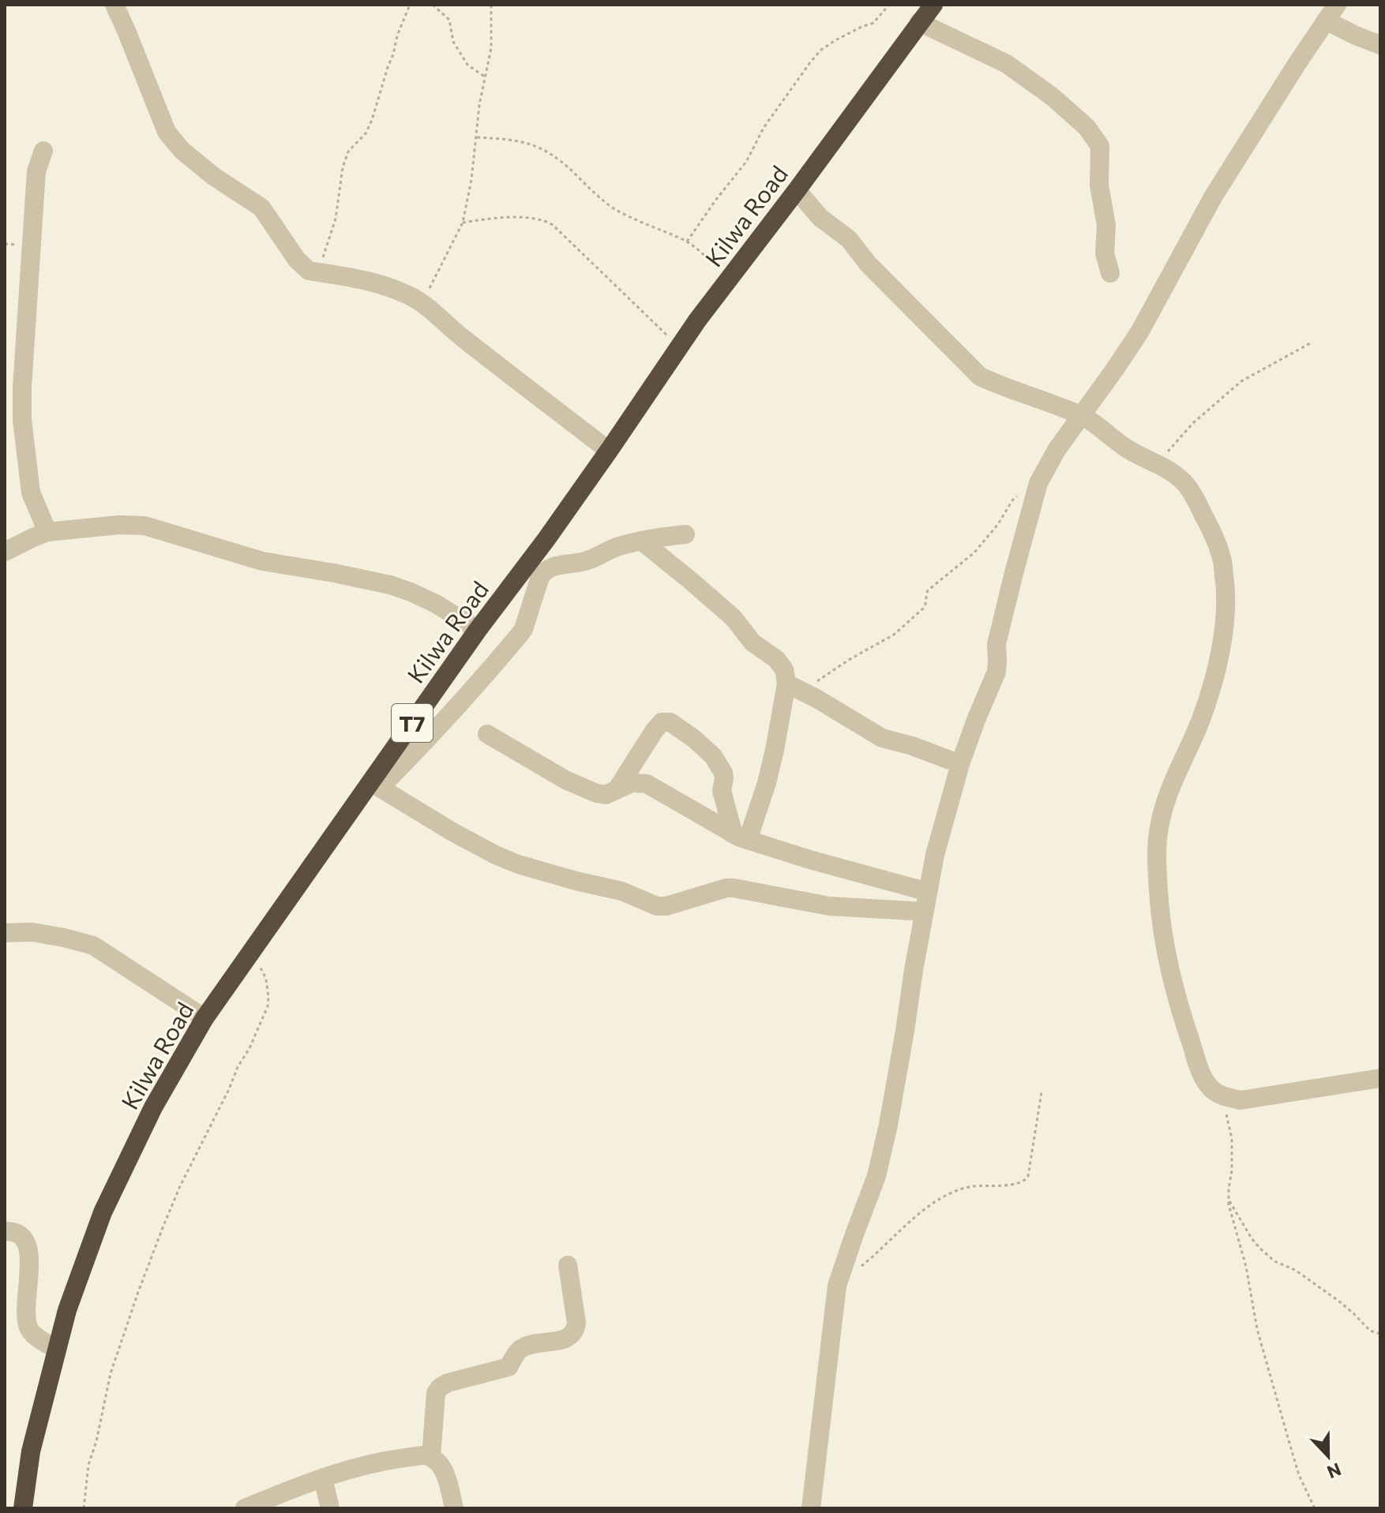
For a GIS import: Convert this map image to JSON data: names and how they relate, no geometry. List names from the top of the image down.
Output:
{
  "streets": {
    "highway": ["Kilwa Road", "T7"]
  },
  "north": "bottom"
}
